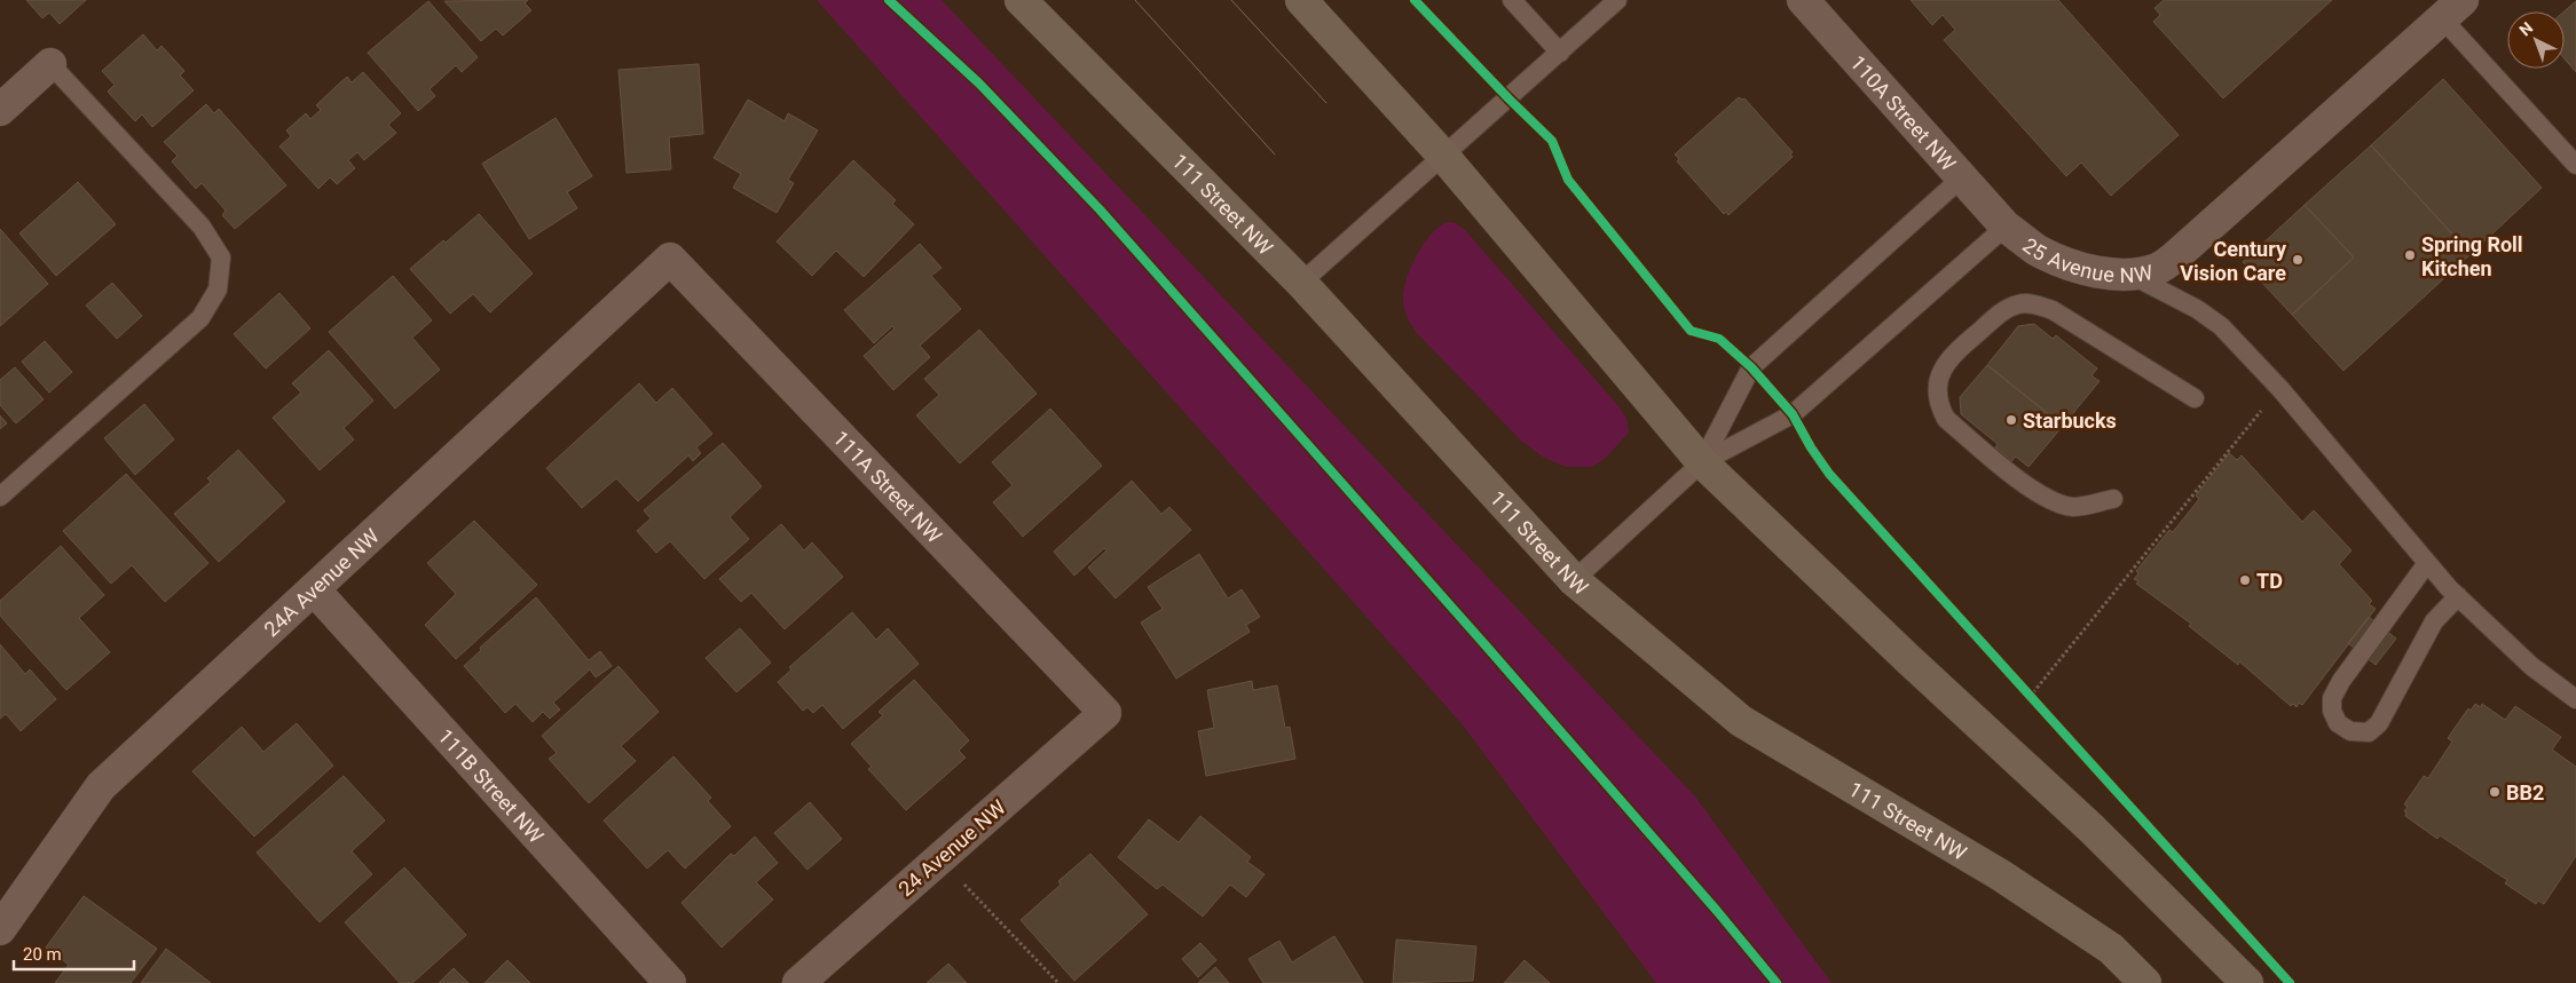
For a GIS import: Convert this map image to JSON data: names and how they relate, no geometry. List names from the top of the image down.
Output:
{
  "streets": {
    "main road": ["111 Street NW"],
    "street": [
      "110A Street NW",
      "25 Avenue NW",
      "111A Street NW",
      "24A Avenue NW",
      "111B Street NW",
      "24 Avenue NW"
    ]
  },
  "crossings": [
    ["110A Street NW", "25 Avenue NW"],
    ["111 Street NW", "25 Avenue NW"],
    ["111A Street NW", "24A Avenue NW"],
    ["111A Street NW", "24 Avenue NW"],
    ["24A Avenue NW", "111B Street NW"]
  ],
  "places": [
    "Spring Roll Kitchen",
    "Century Vision Care",
    "Starbucks",
    "TD",
    "BB2"
  ],
  "scale_bar": "20 m",
  "north": "top left"
}
